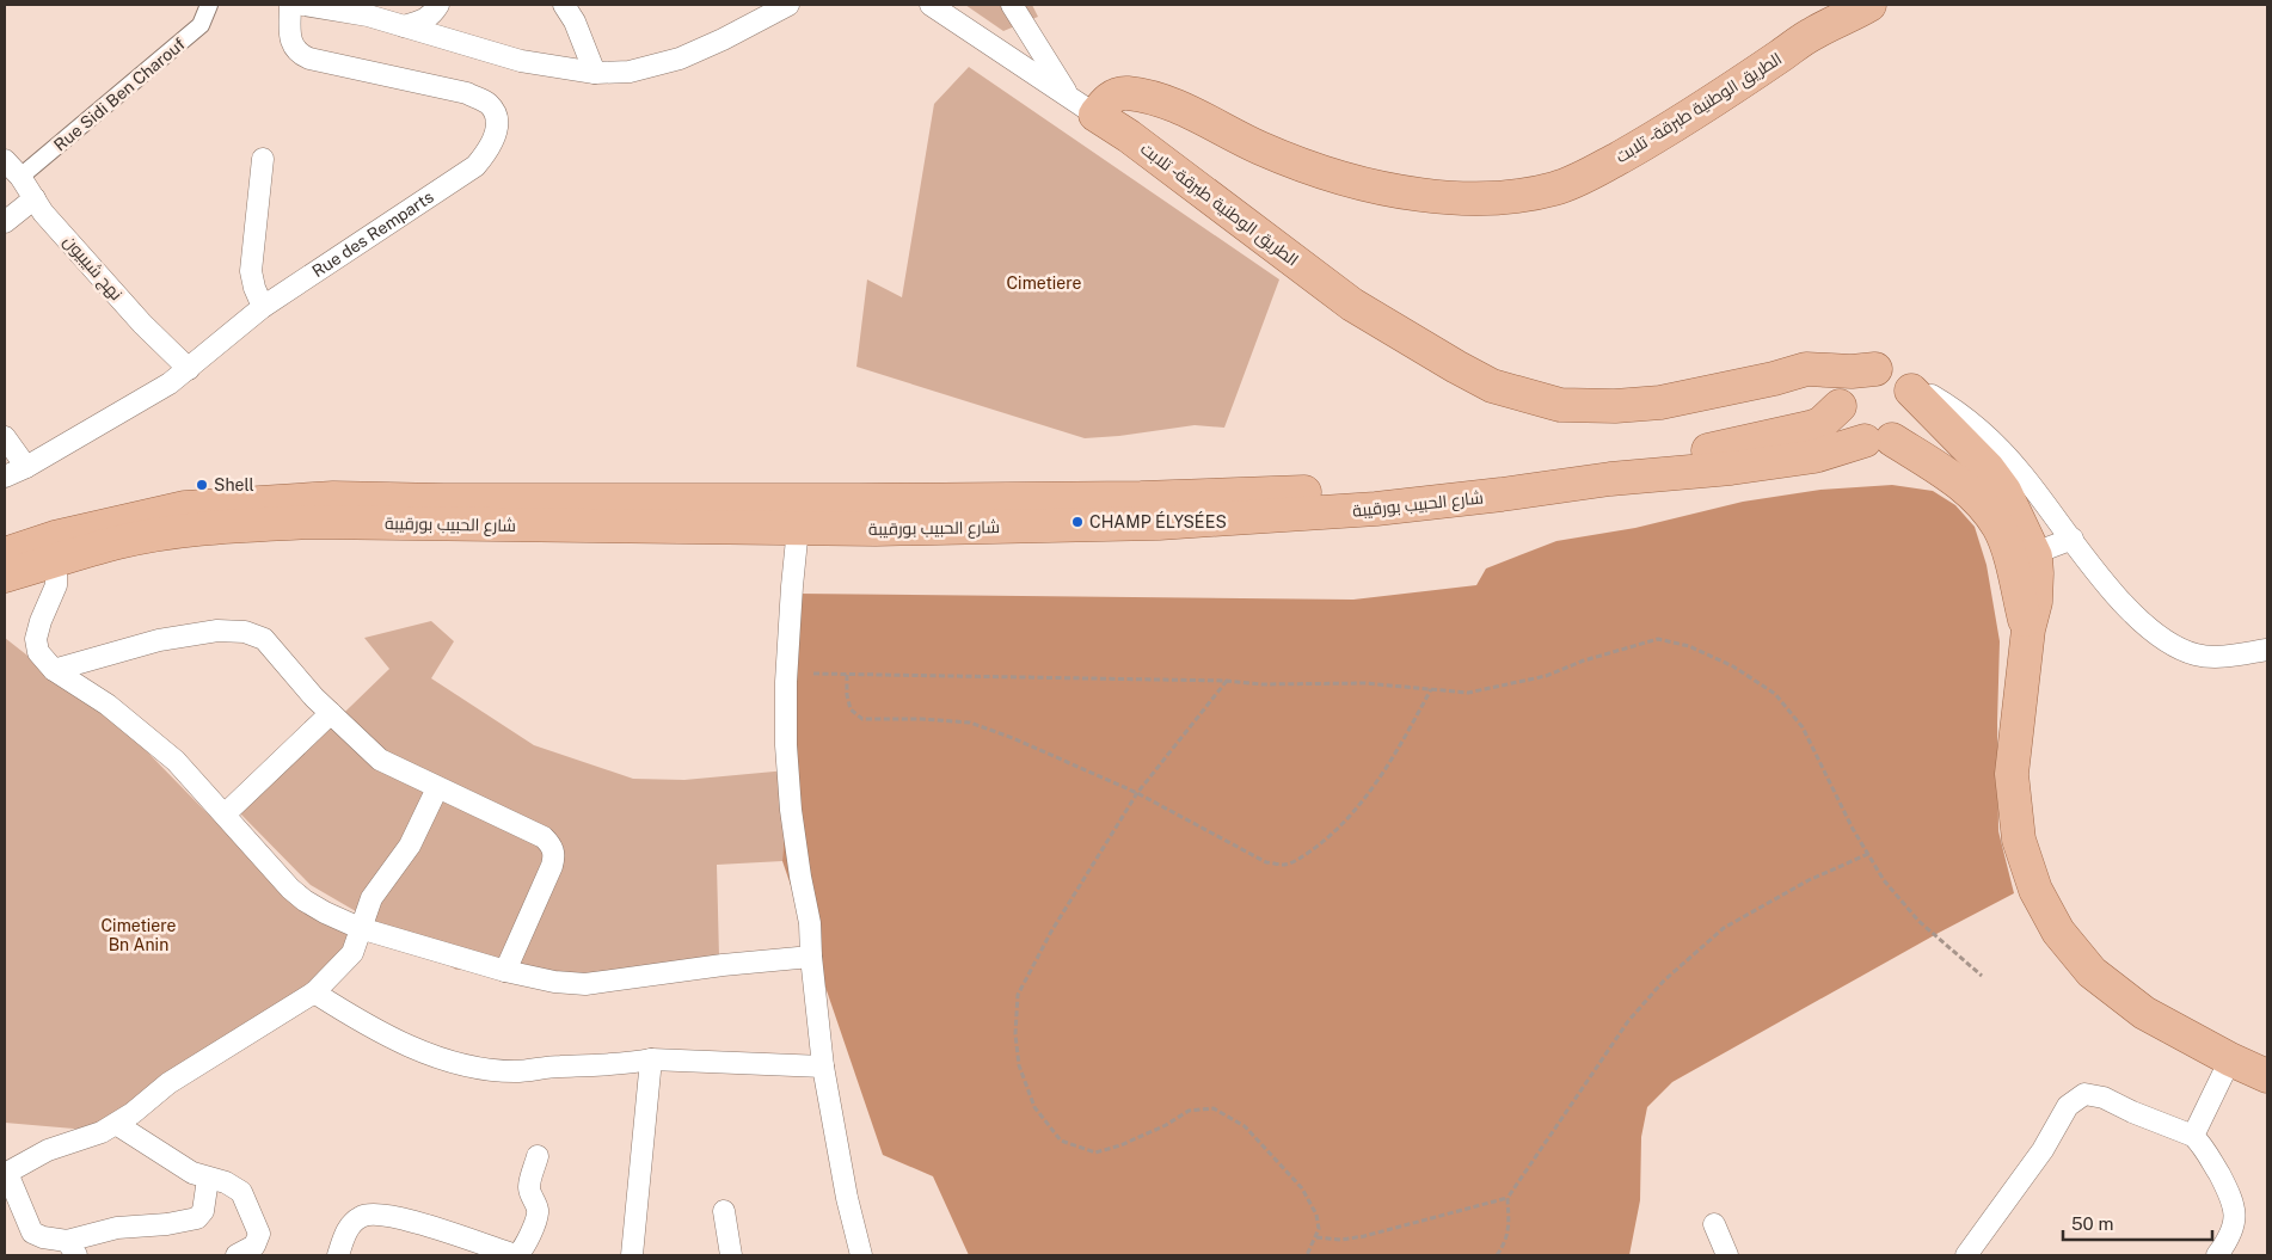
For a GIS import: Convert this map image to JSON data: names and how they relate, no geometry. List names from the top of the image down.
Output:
{
  "streets": {
    "main road": ["الطريق الوطنية طبرقة - تلابت", "شارع الحبيب بورقيبة"],
    "street": ["Rue Sidi Ben Charouf", "Rue des Remparts", "نهج شيبيون"]
  },
  "crossings": [
    ["Rue Sidi Ben Charouf", "نهج شيبيون"],
    ["الطريق الوطنية طبرقة - تلابت", "شارع الحبيب بورقيبة"],
    ["Rue des Remparts", "نهج شيبيون"]
  ],
  "parks": ["Cimetiere", "Cimetiere Bn Anin"],
  "places": ["Shell", "CHAMP ÉLYSÉES"],
  "scale_bar": "50 m"
}
